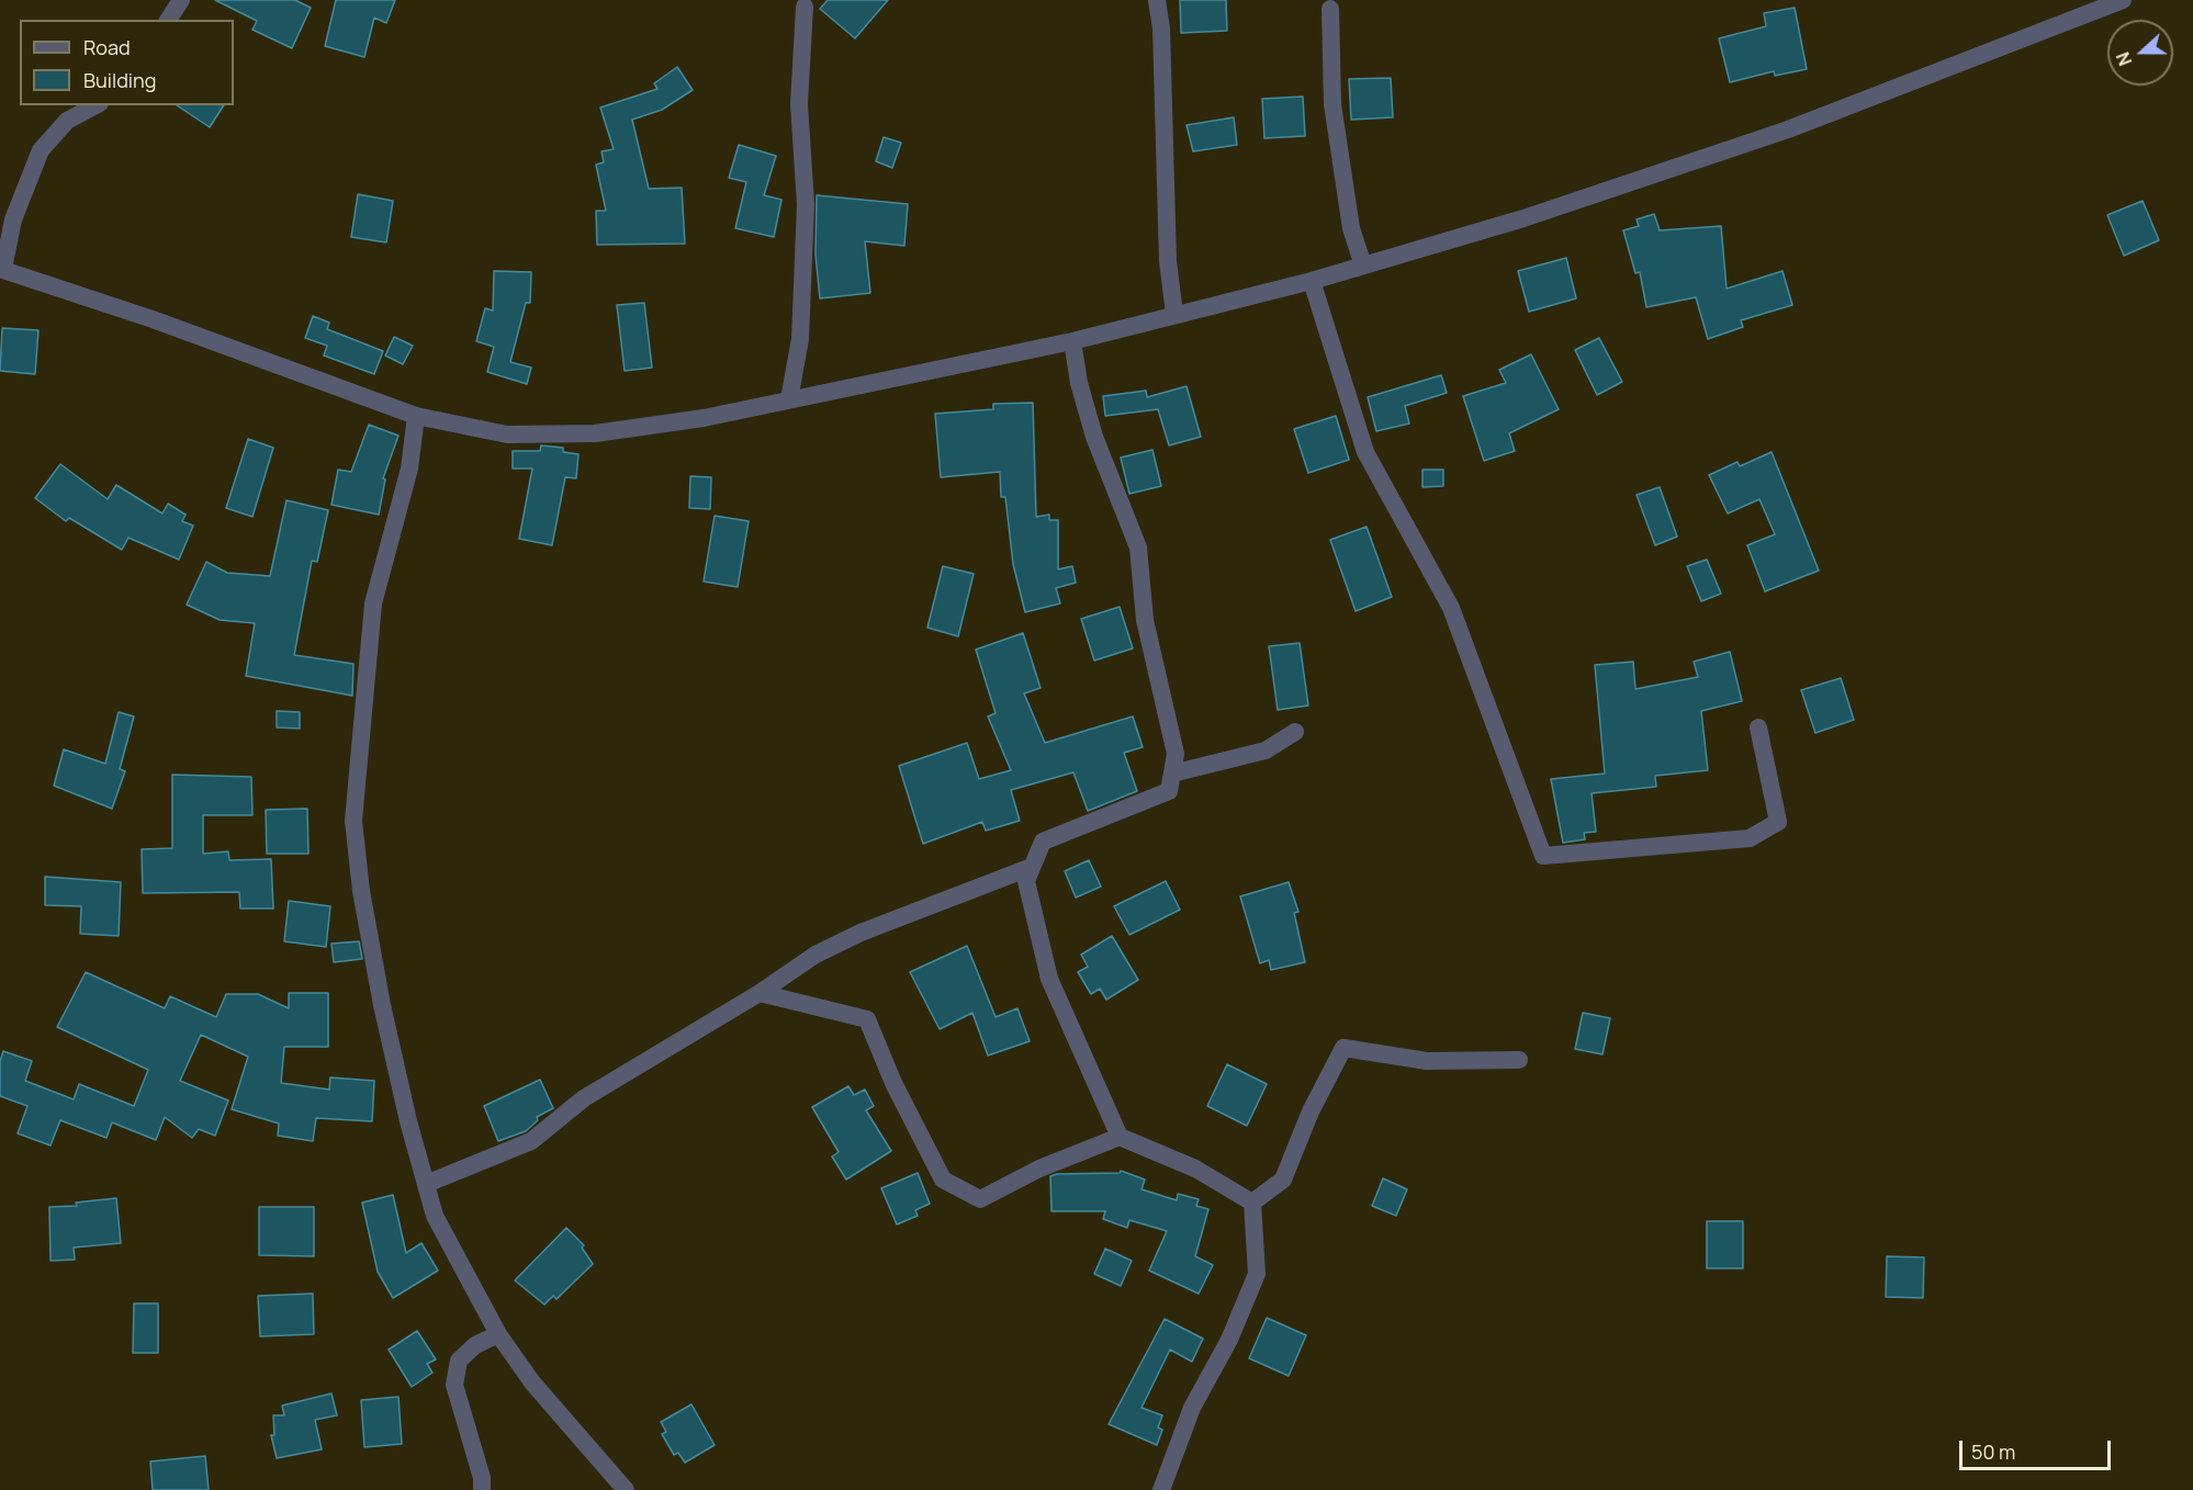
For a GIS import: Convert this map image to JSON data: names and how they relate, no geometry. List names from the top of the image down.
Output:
{
  "legend": ["Road", "Building"],
  "scale_bar": "50 m",
  "north": "left"
}
